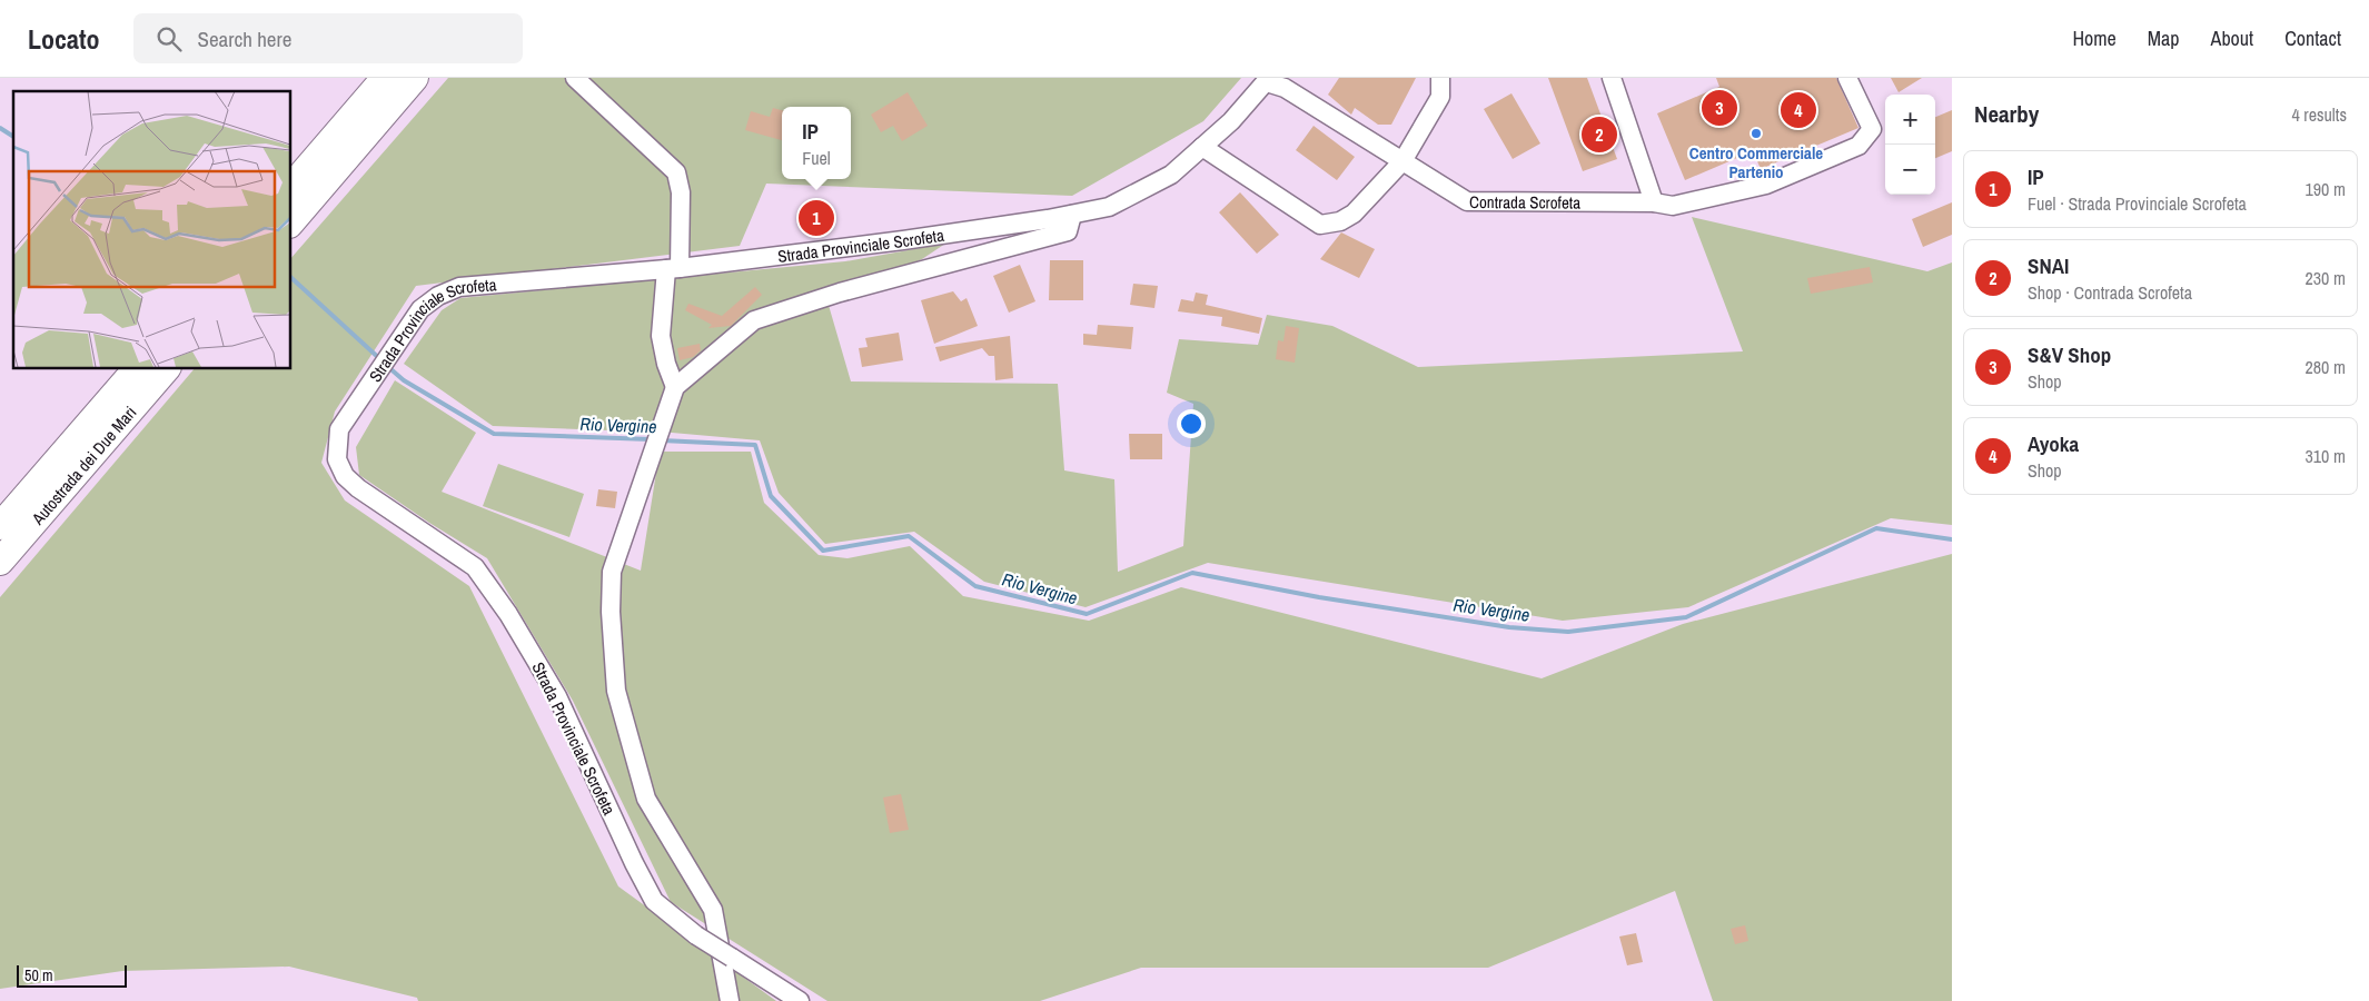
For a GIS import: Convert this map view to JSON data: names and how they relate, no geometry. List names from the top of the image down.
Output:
{
  "streets": {
    "highway": ["Autostrada dei Due Mari"],
    "street": ["Contrada Scrofeta", "Strada Provinciale Scrofeta"]
  },
  "crossings": [
    ["Contrada Scrofeta", "Strada Provinciale Scrofeta"]
  ],
  "water": ["Rio Vergine"],
  "places": ["Centro Commerciale Partenio"],
  "scale_bar": "50 m",
  "page": {
    "header": "Locato",
    "search": "Search here",
    "nav": [
      "Home",
      "Map",
      "About",
      "Contact"
    ],
    "heading": ["Nearby", "4 results"],
    "pins": [
      "3",
      "4",
      "2",
      "1"
    ],
    "map_buttons": ["+", "−"],
    "popup": ["IP", "Fuel"],
    "list": [
      {
        "mark": "1",
        "name": "IP",
        "note": "Fuel · Strada Provinciale Scrofeta",
        "value": "190 m"
      },
      {
        "mark": "2",
        "name": "SNAI",
        "note": "Shop · Contrada Scrofeta",
        "value": "230 m"
      },
      {
        "mark": "3",
        "name": "S&V Shop",
        "note": "Shop",
        "value": "280 m"
      },
      {
        "mark": "4",
        "name": "Ayoka",
        "note": "Shop",
        "value": "310 m"
      }
    ],
    "scale": "50 m"
  }
}
